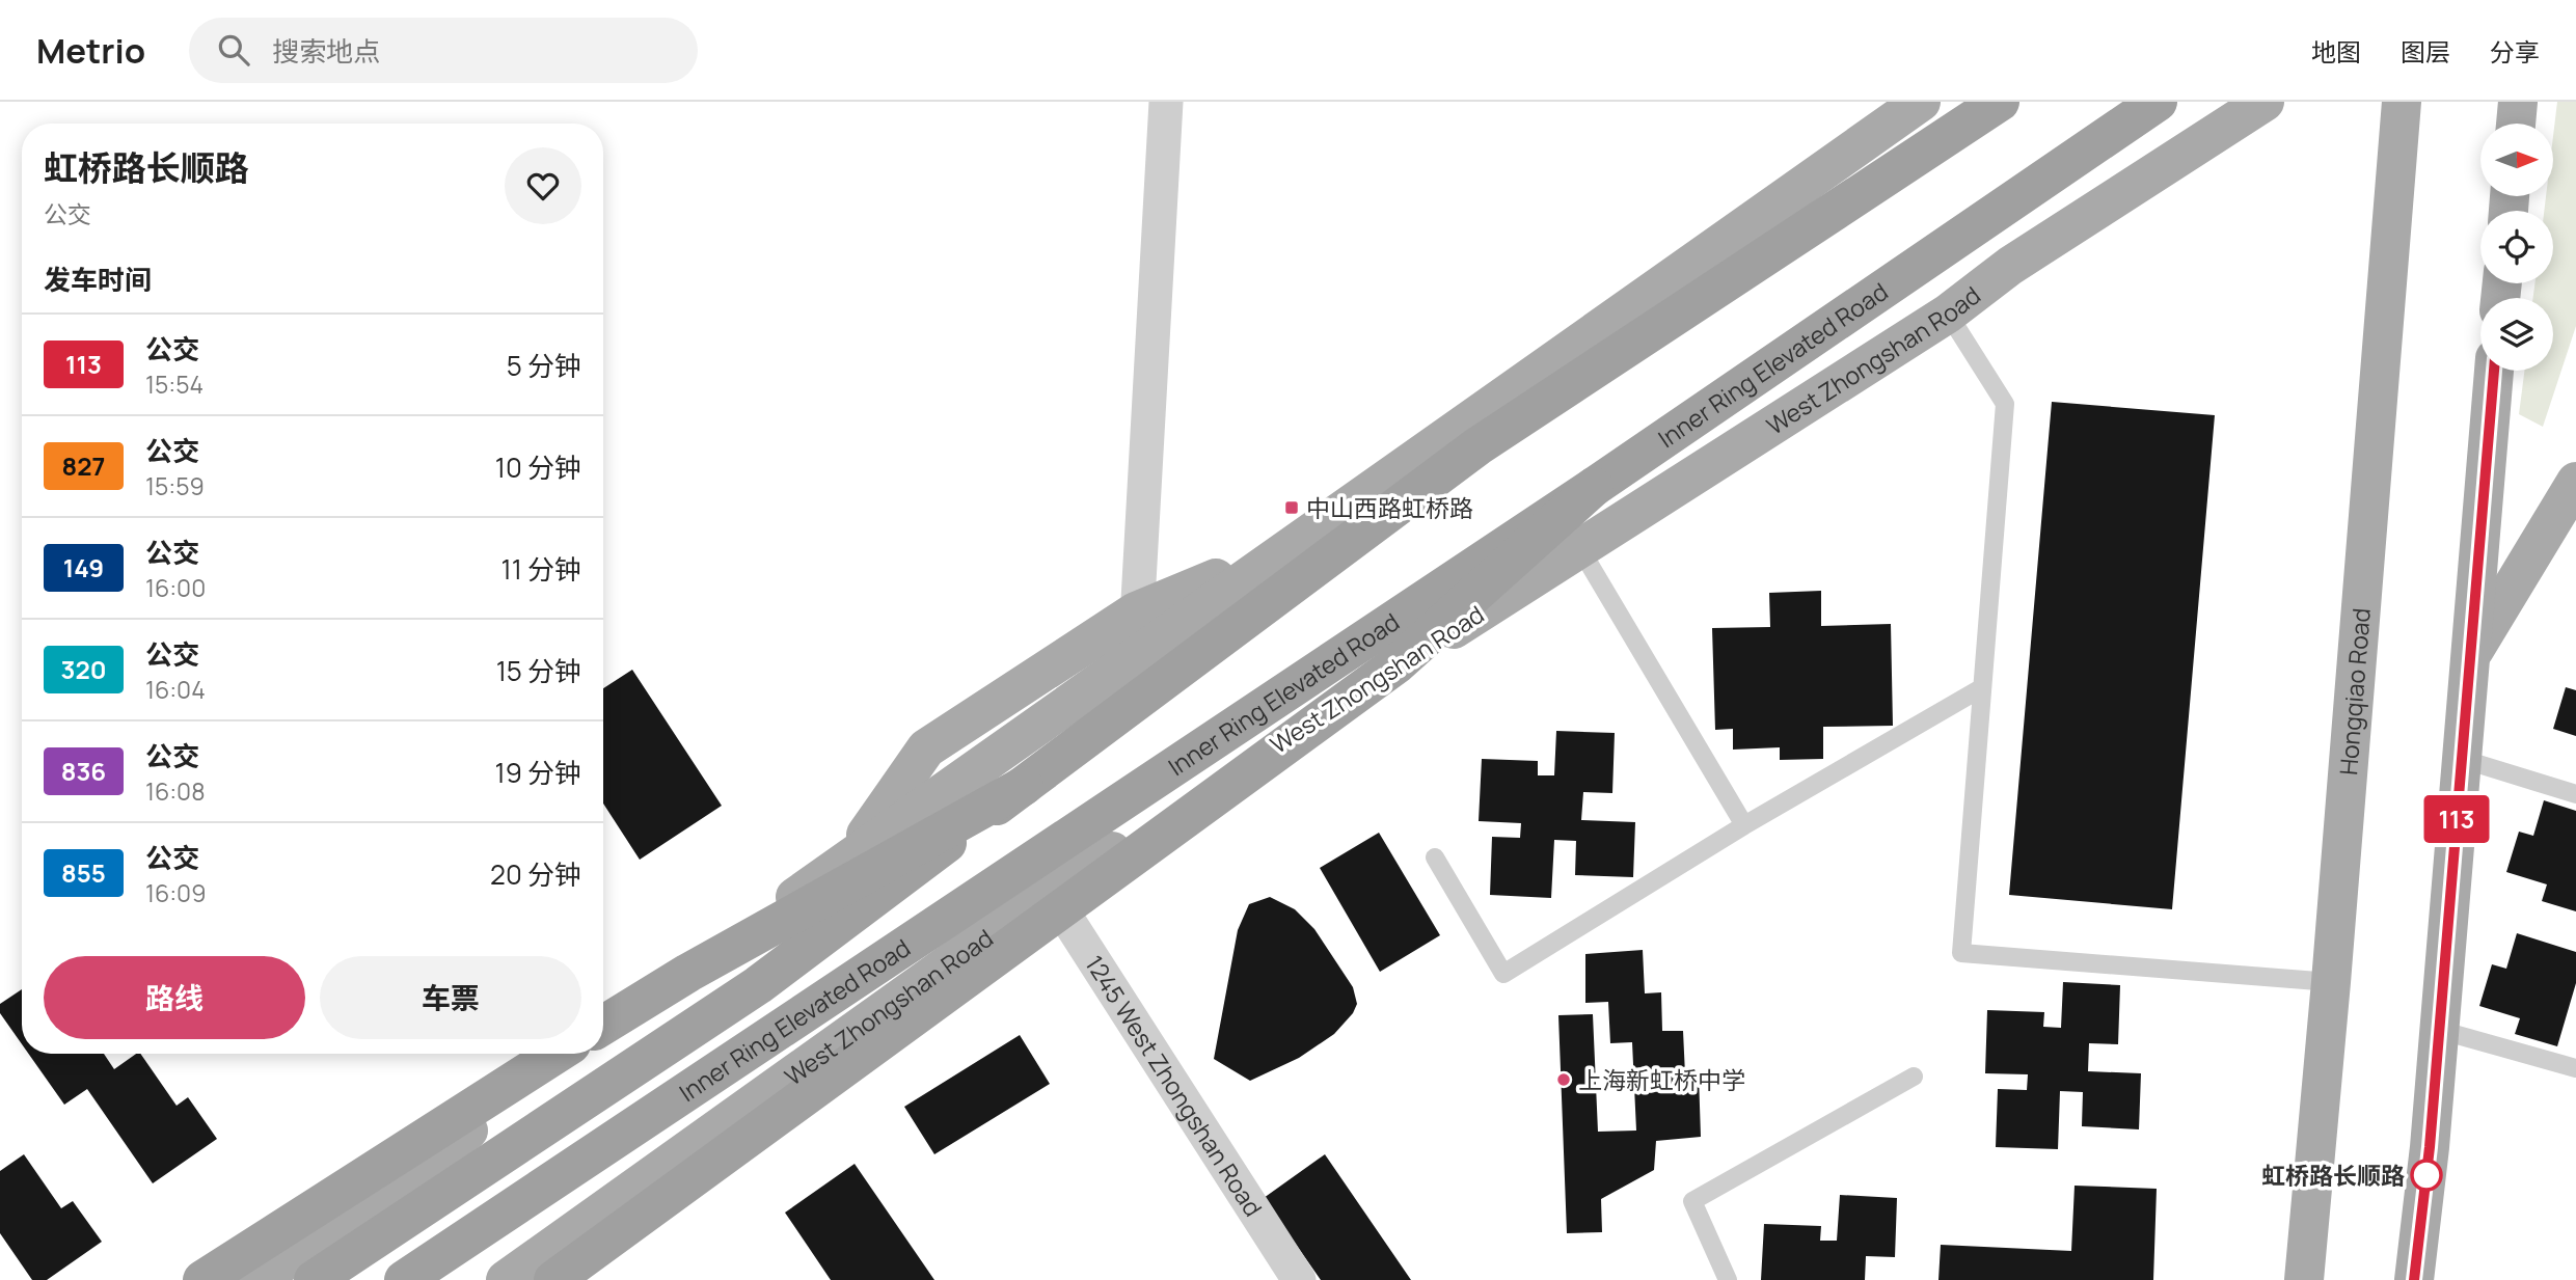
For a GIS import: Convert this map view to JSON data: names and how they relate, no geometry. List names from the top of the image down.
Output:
{
  "streets": {
    "highway": ["Inner Ring Elevated Road"],
    "main road": ["West Zhongshan Road", "Hongqiao Road"],
    "street": ["1245 West Zhongshan Road"]
  },
  "crossings": [
    ["West Zhongshan Road", "1245 West Zhongshan Road"]
  ],
  "places": {
    "transit": ["中山西路虹桥路"],
    "other": ["上海新虹桥中学", "虹桥路长顺路"]
  },
  "lines": ["bus line 113"],
  "north": "right",
  "page": {
    "header": "Metrio",
    "search": "搜索地点",
    "nav": ["地图", "图层", "分享"],
    "on_map": "113",
    "heading": [
      ["虹桥路长顺路", "公交"],
      "发车时间"
    ],
    "list": [
      {
        "mark": "113",
        "name": "公交",
        "note": "15:54",
        "value": "5 分钟"
      },
      {
        "mark": "827",
        "name": "公交",
        "note": "15:59",
        "value": "10 分钟"
      },
      {
        "mark": "149",
        "name": "公交",
        "note": "16:00",
        "value": "11 分钟"
      },
      {
        "mark": "320",
        "name": "公交",
        "note": "16:04",
        "value": "15 分钟"
      },
      {
        "mark": "836",
        "name": "公交",
        "note": "16:08",
        "value": "19 分钟"
      },
      {
        "mark": "855",
        "name": "公交",
        "note": "16:09",
        "value": "20 分钟"
      }
    ],
    "buttons": ["路线", "车票"]
  }
}
